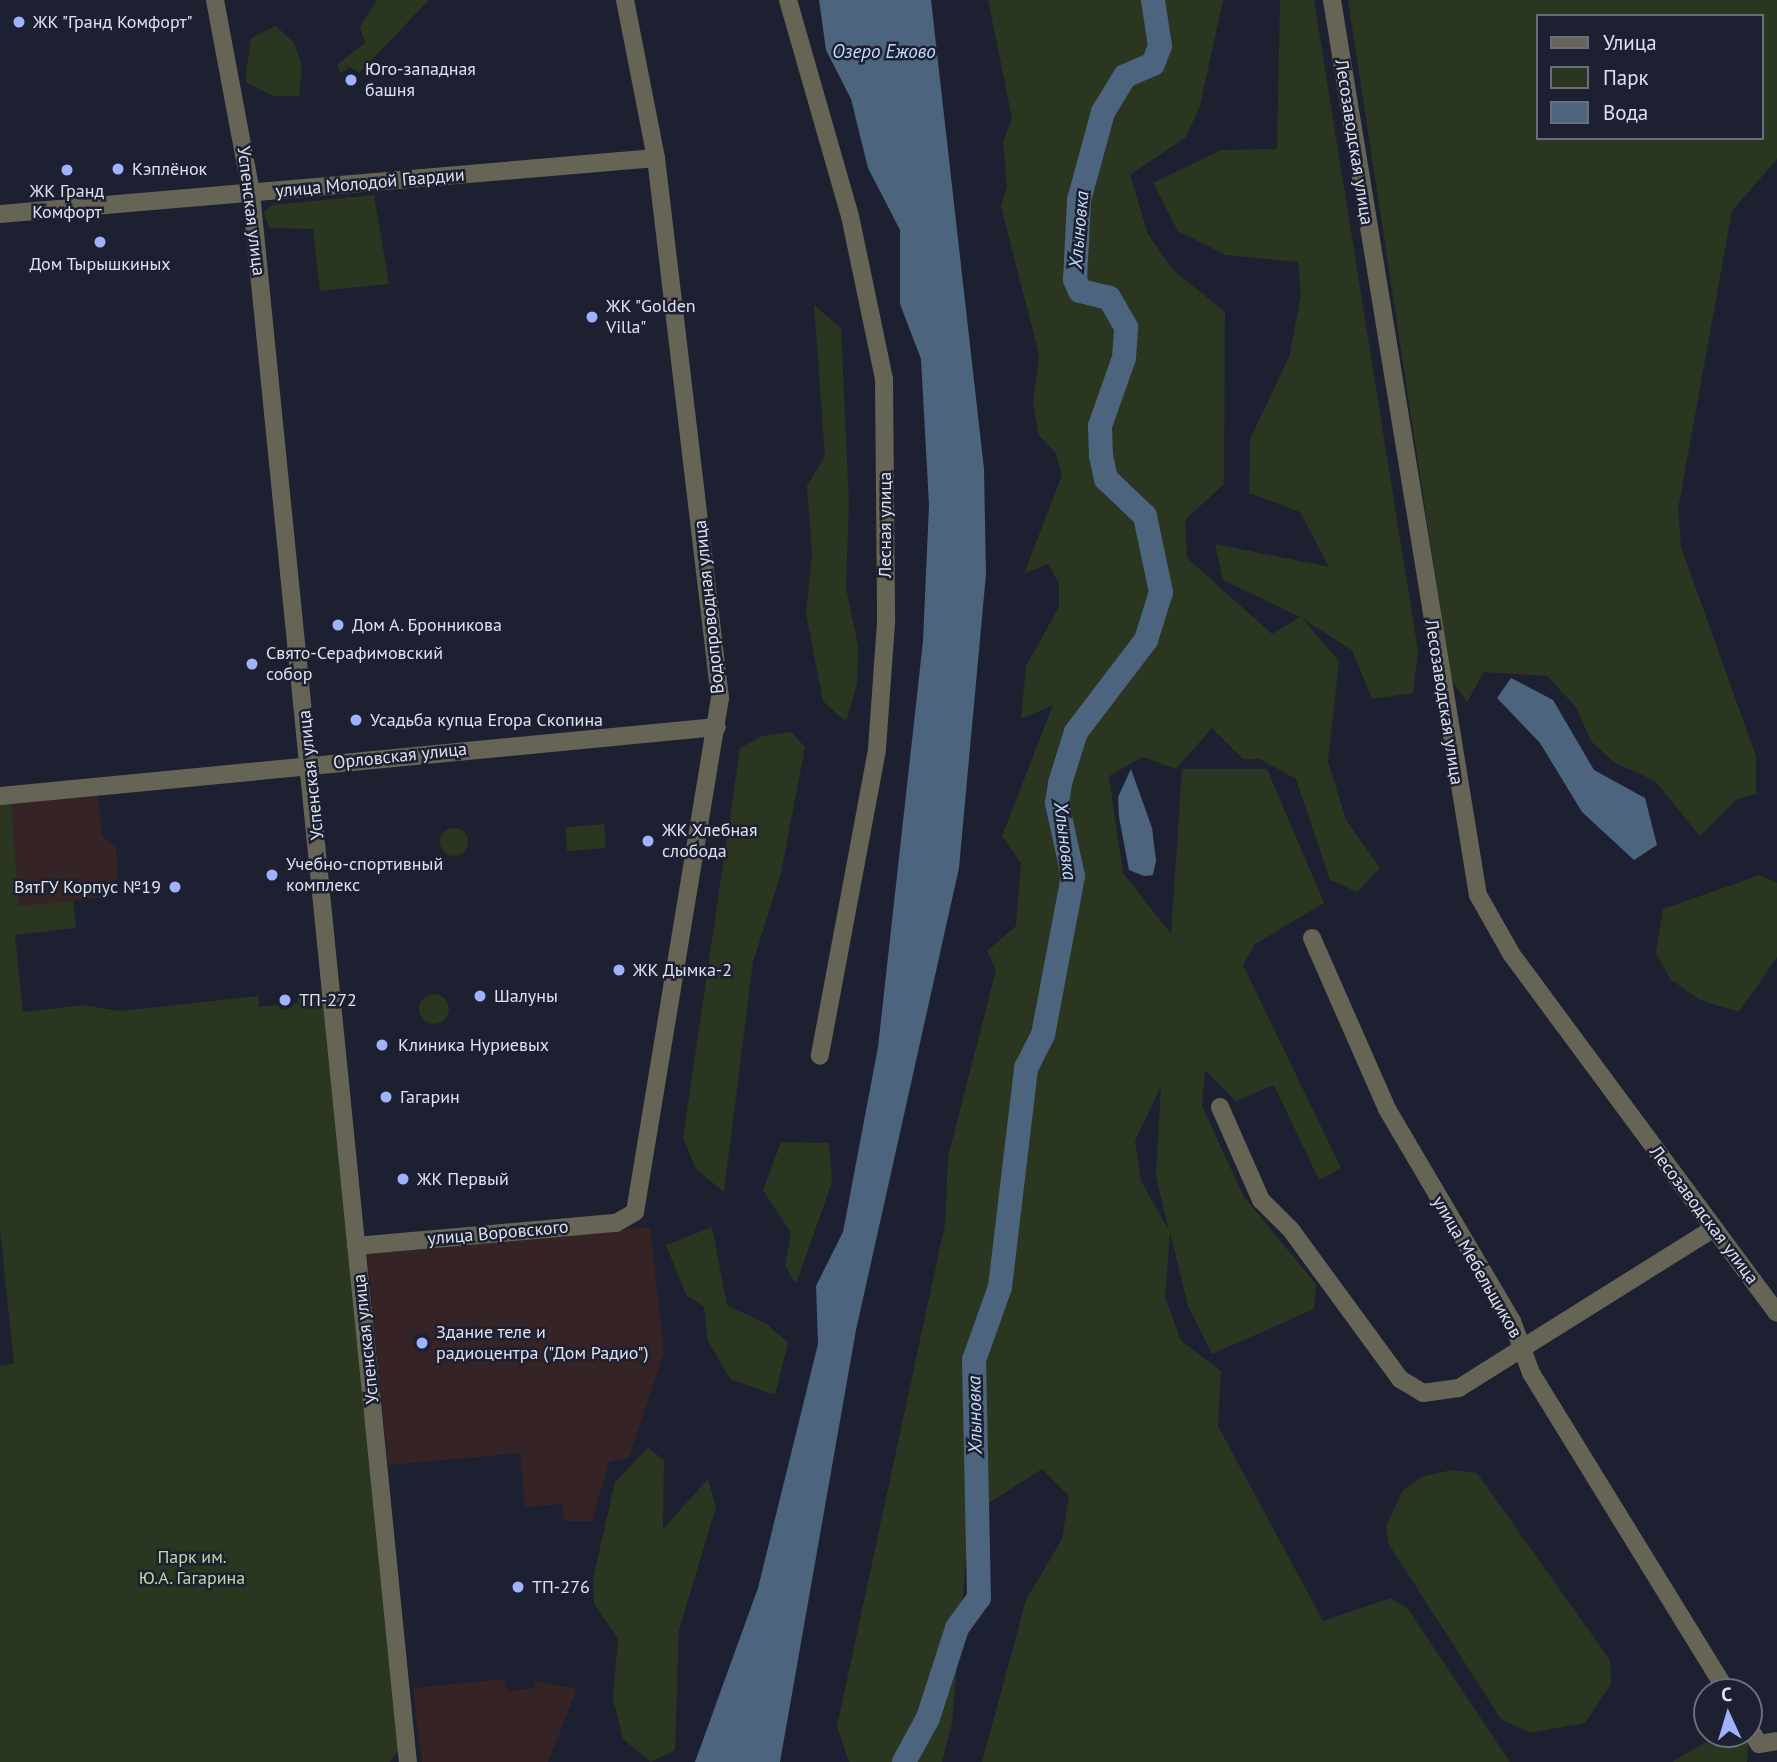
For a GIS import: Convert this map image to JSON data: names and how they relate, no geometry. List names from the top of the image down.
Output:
{
  "streets": {
    "street": [
      "Лесозаводская улица",
      "улица Молодой Гвардии",
      "Успенская улица",
      "Лесная улица",
      "Водопроводная улица",
      "Орловская улица",
      "улица Воровского",
      "улица Мебельщиков"
    ]
  },
  "crossings": [
    ["улица Молодой Гвардии", "Успенская улица"],
    ["улица Молодой Гвардии", "Водопроводная улица"],
    ["Успенская улица", "Орловская улица"],
    ["Успенская улица", "улица Воровского"],
    ["Водопроводная улица", "Орловская улица"],
    ["Водопроводная улица", "улица Воровского"]
  ],
  "water": ["Озеро Ежово", "Хлыновка"],
  "parks": ["Парк им. Ю.А. Гагарина"],
  "places": [
    "ЖК \"Гранд Комфорт\"",
    "Юго-западная башня",
    "Кэплёнок",
    "ЖК Гранд Комфорт",
    "Дом Тырышкиных",
    "ЖК \"Golden Villa\"",
    "Дом А. Бронникова",
    "Свято-Серафимовский собор",
    "Усадьба купца Егора Скопина",
    "ЖК Хлебная слобода",
    "Учебно-спортивный комплекс",
    "ВятГУ Корпус №19",
    "ЖК Дымка-2",
    "Шалуны",
    "ТП-272",
    "Клиника Нуриевых",
    "Гагарин",
    "ЖК Первый",
    "Здание теле и радиоцентра (\"Дом Радио\")",
    "ТП-276"
  ],
  "legend": ["Улица", "Парк", "Вода"],
  "north": "top"
}
